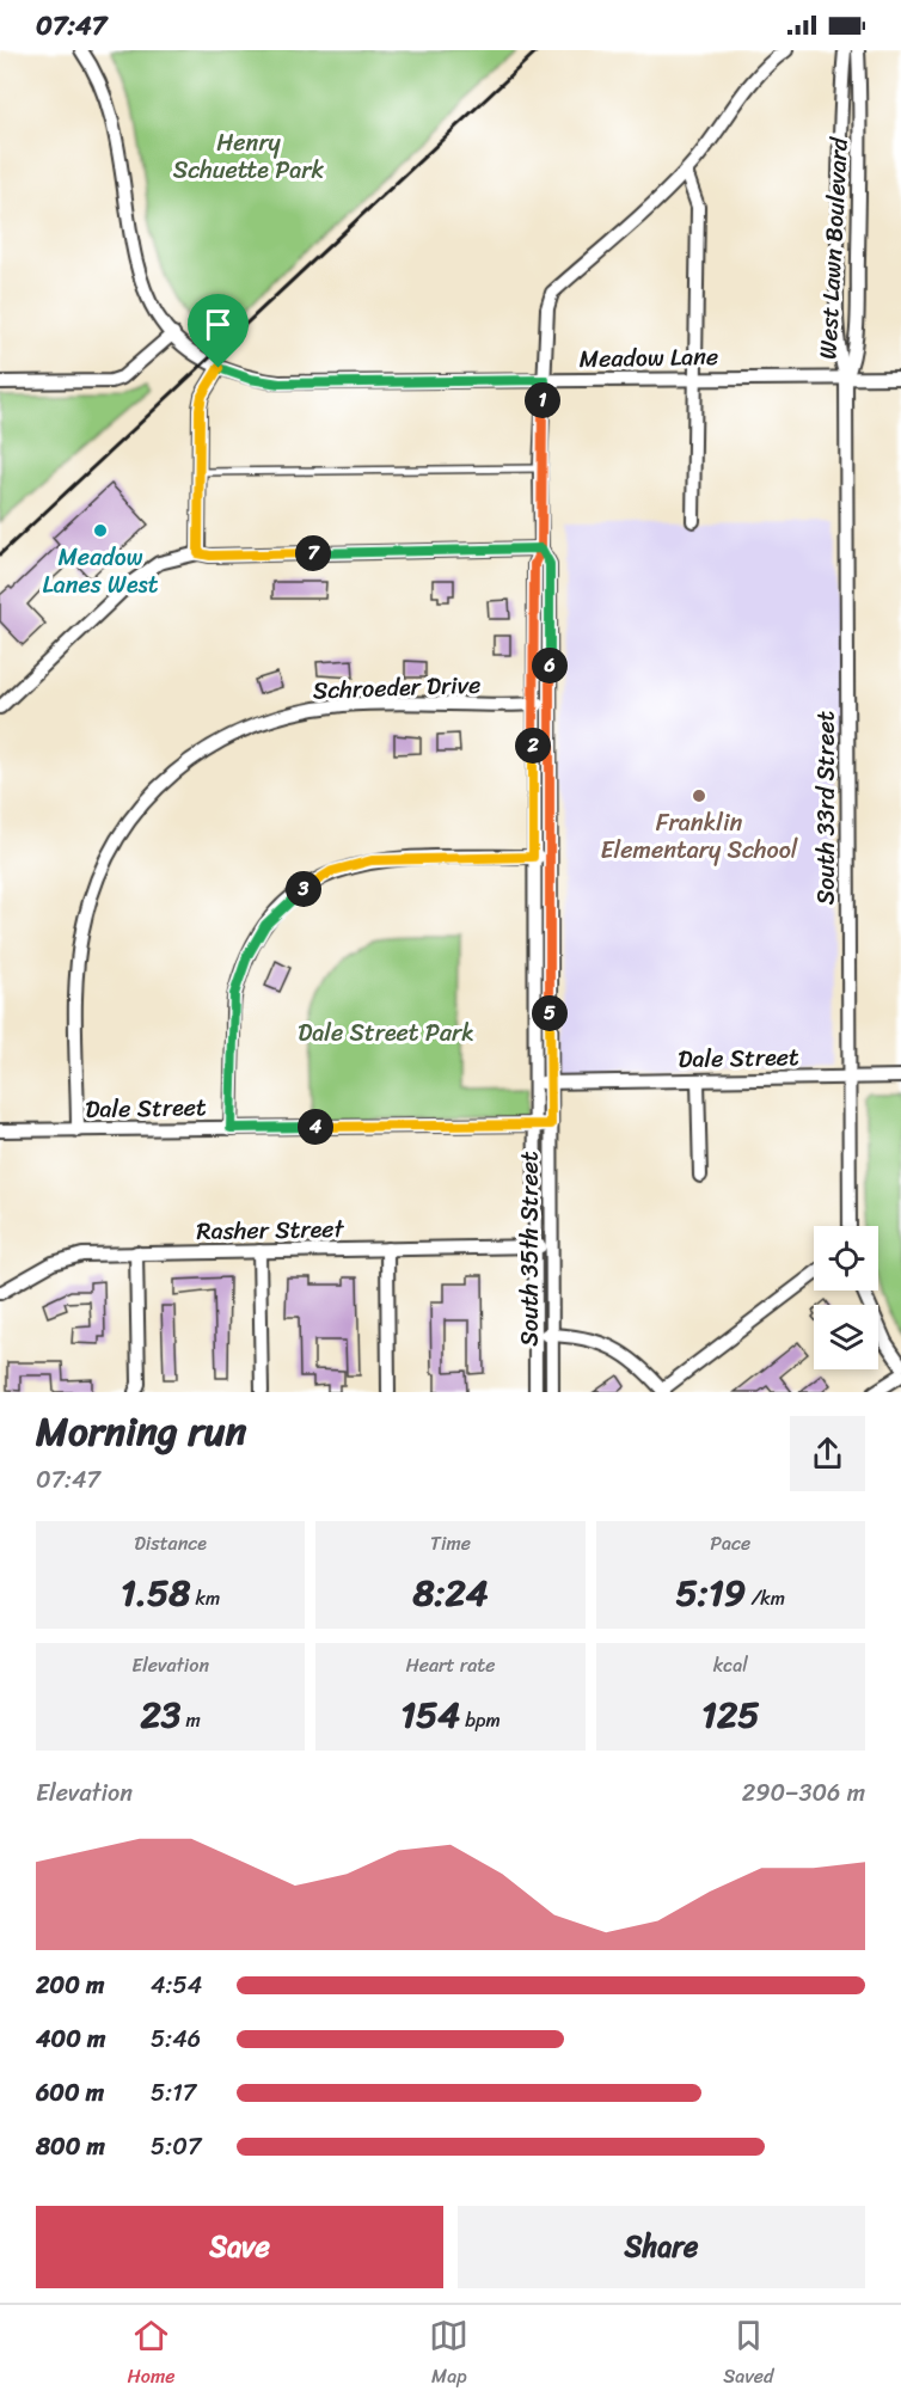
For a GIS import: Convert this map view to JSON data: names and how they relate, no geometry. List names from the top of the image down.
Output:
{
  "streets": {
    "street": [
      "West Lawn Boulevard",
      "Meadow Lane",
      "Schroeder Drive",
      "South 33rd Street",
      "Dale Street",
      "Rasher Street",
      "South 35th Street"
    ]
  },
  "crossings": [
    ["West Lawn Boulevard", "Meadow Lane"],
    ["West Lawn Boulevard", "South 33rd Street"],
    ["Meadow Lane", "South 33rd Street"],
    ["Meadow Lane", "South 35th Street"],
    ["Schroeder Drive", "Dale Street"],
    ["Schroeder Drive", "South 35th Street"],
    ["South 33rd Street", "Dale Street"],
    ["Dale Street", "South 35th Street"],
    ["Rasher Street", "South 35th Street"]
  ],
  "parks": ["Henry Schuette Park", "Dale Street Park"],
  "places": ["Meadow Lanes West", "Franklin Elementary School"],
  "page": {
    "status": "07:47",
    "pins": [
      "1",
      "7",
      "6",
      "2",
      "3",
      "5",
      "4"
    ],
    "heading": ["Morning run", "07:47"],
    "stats": [
      ["Distance", "1.58 km"],
      ["Time", "8:24"],
      ["Pace", "5:19 /km"],
      ["Elevation", "23 m"],
      ["Heart rate", "154 bpm"],
      ["kcal", "125"]
    ],
    "chart": ["Elevation", "290–306 m"],
    "list": [
      {
        "name": "200 m",
        "note": "4:54"
      },
      {
        "name": "400 m",
        "note": "5:46"
      },
      {
        "name": "600 m",
        "note": "5:17"
      },
      {
        "name": "800 m",
        "note": "5:07"
      }
    ],
    "buttons": ["Save", "Share"],
    "tabs": ["Home", "Map", "Saved"]
  }
}
